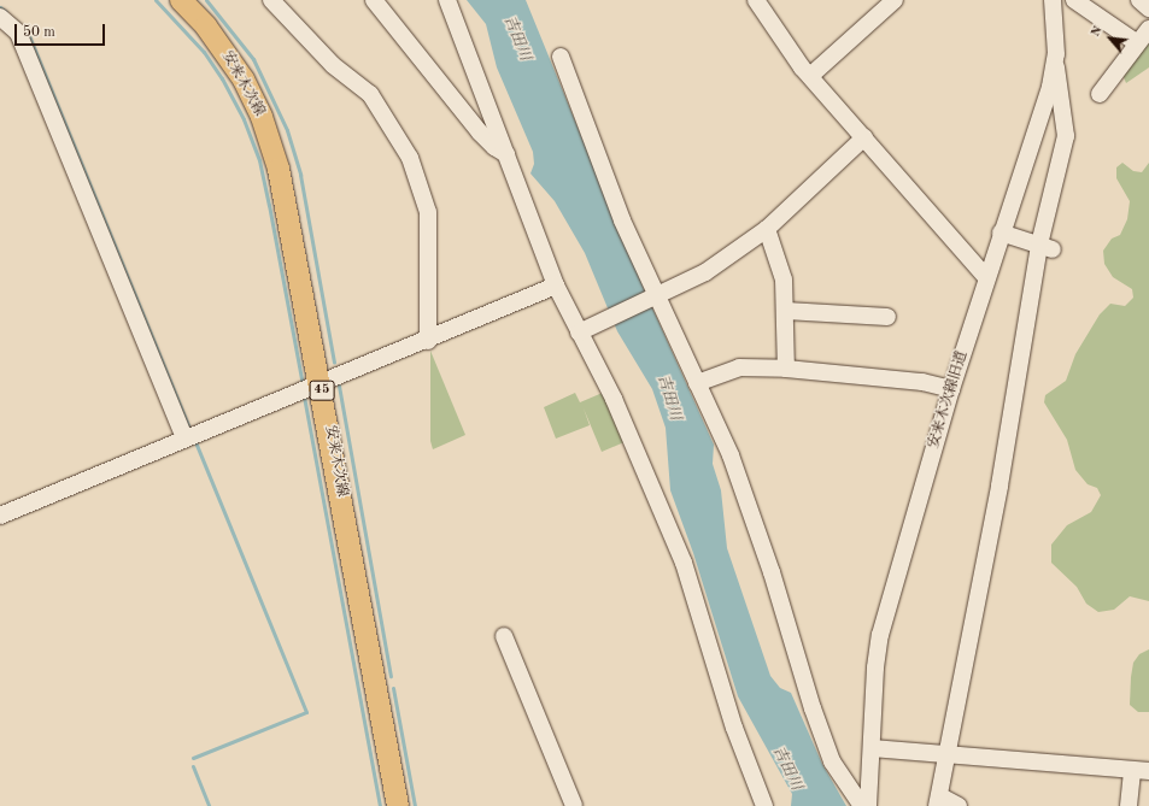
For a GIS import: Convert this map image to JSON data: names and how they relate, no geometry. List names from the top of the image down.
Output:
{
  "streets": {
    "main road": ["安来木次線", "45"],
    "street": ["安来木次線旧道"]
  },
  "water": ["吉田川"],
  "scale_bar": "50 m",
  "north": "top left"
}
